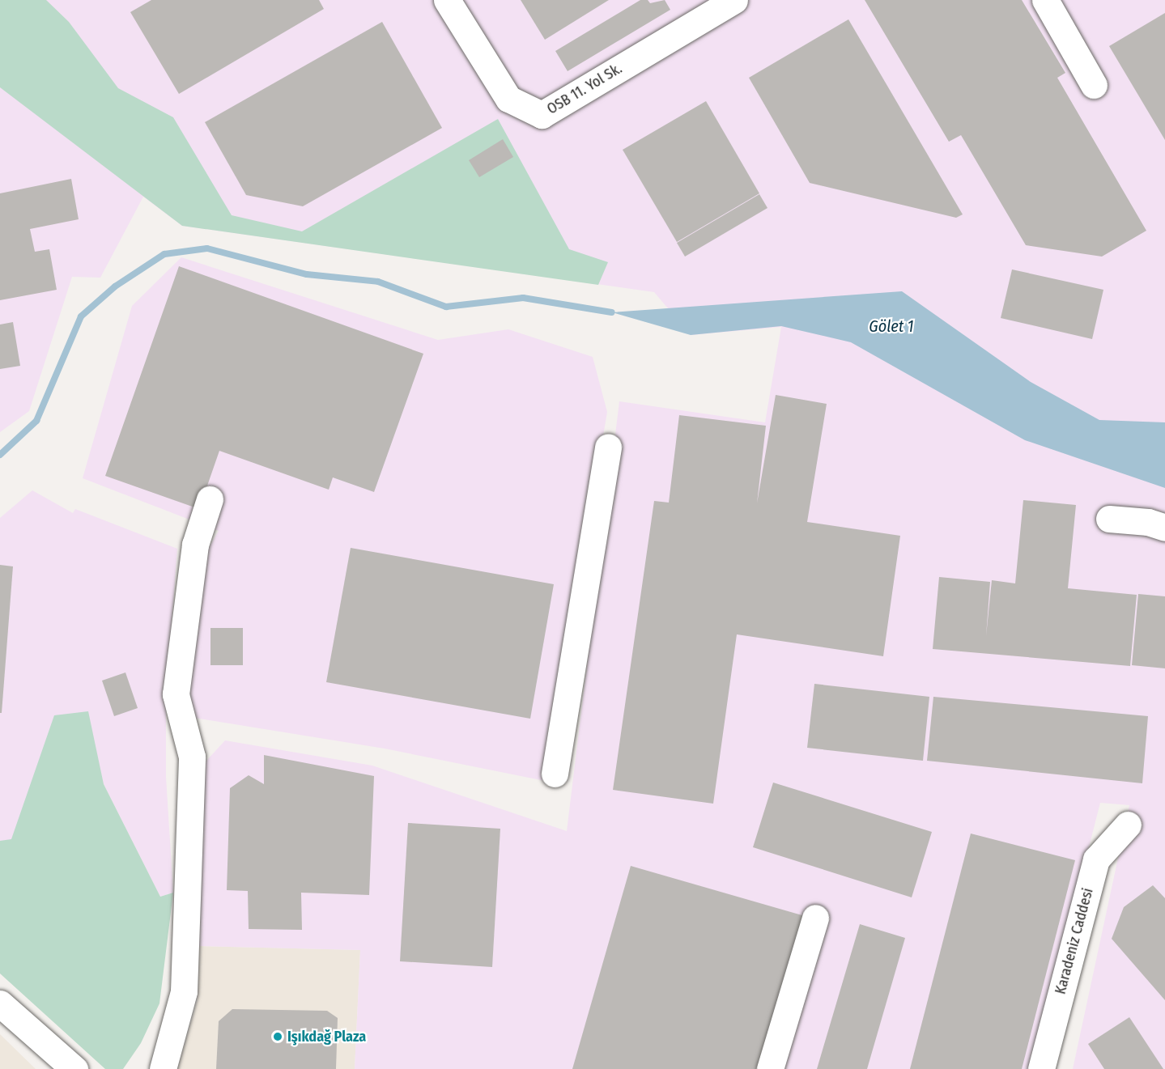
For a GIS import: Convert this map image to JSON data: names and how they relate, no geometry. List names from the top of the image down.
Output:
{
  "streets": {
    "street": ["OSB 11. Yol Sk.", "Karadeniz Caddesi"]
  },
  "water": ["Gölet 1"],
  "places": ["Işıkdağ Plaza"]
}
